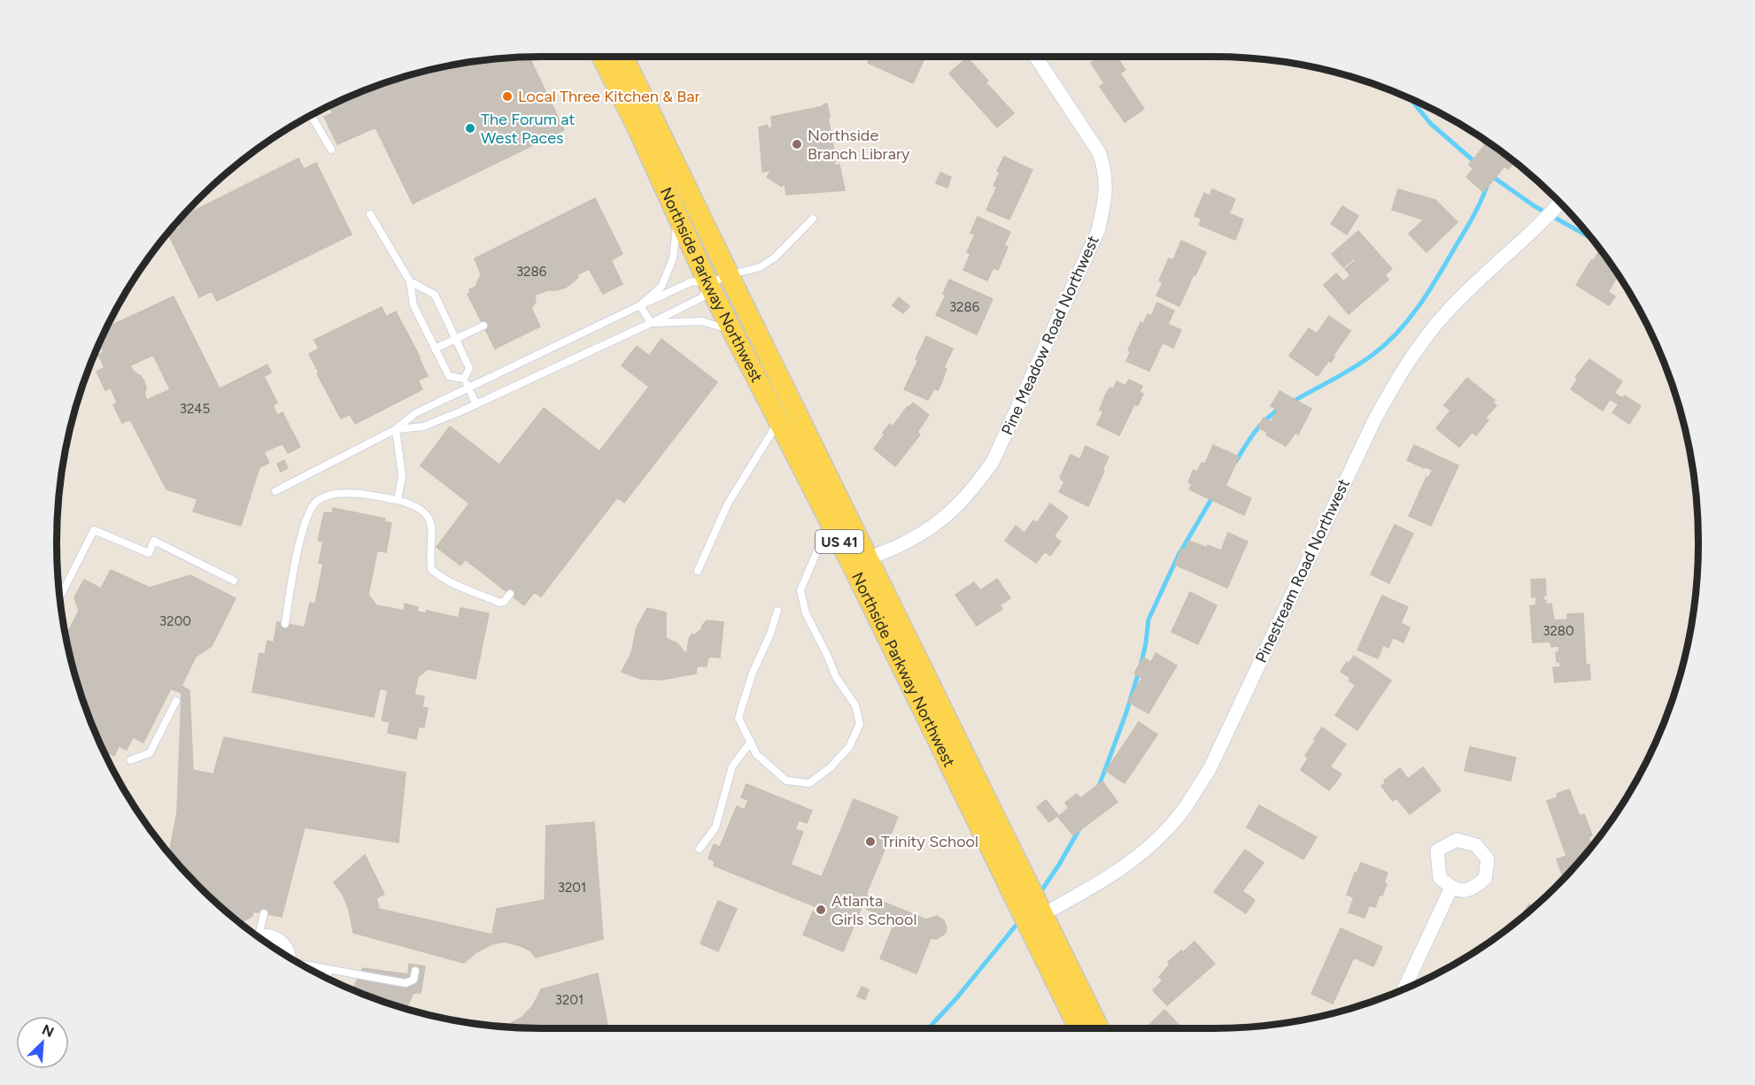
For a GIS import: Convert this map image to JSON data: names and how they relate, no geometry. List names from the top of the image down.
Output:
{
  "streets": {
    "main road": ["Northside Parkway Northwest", "US 41"],
    "street": ["Pine Meadow Road Northwest", "Pinestream Road Northwest"]
  },
  "crossings": [
    ["Northside Parkway Northwest", "Pine Meadow Road Northwest"],
    ["Northside Parkway Northwest", "Pinestream Road Northwest"]
  ],
  "places": [
    "Local Three Kitchen & Bar",
    "The Forum at West Paces",
    "Northside Branch Library",
    "Trinity School",
    "Atlanta Girls School"
  ],
  "house_numbers": [
    "3286",
    "3286",
    "3245",
    "3200",
    "3280",
    "3201",
    "3201"
  ],
  "north": "top right"
}
